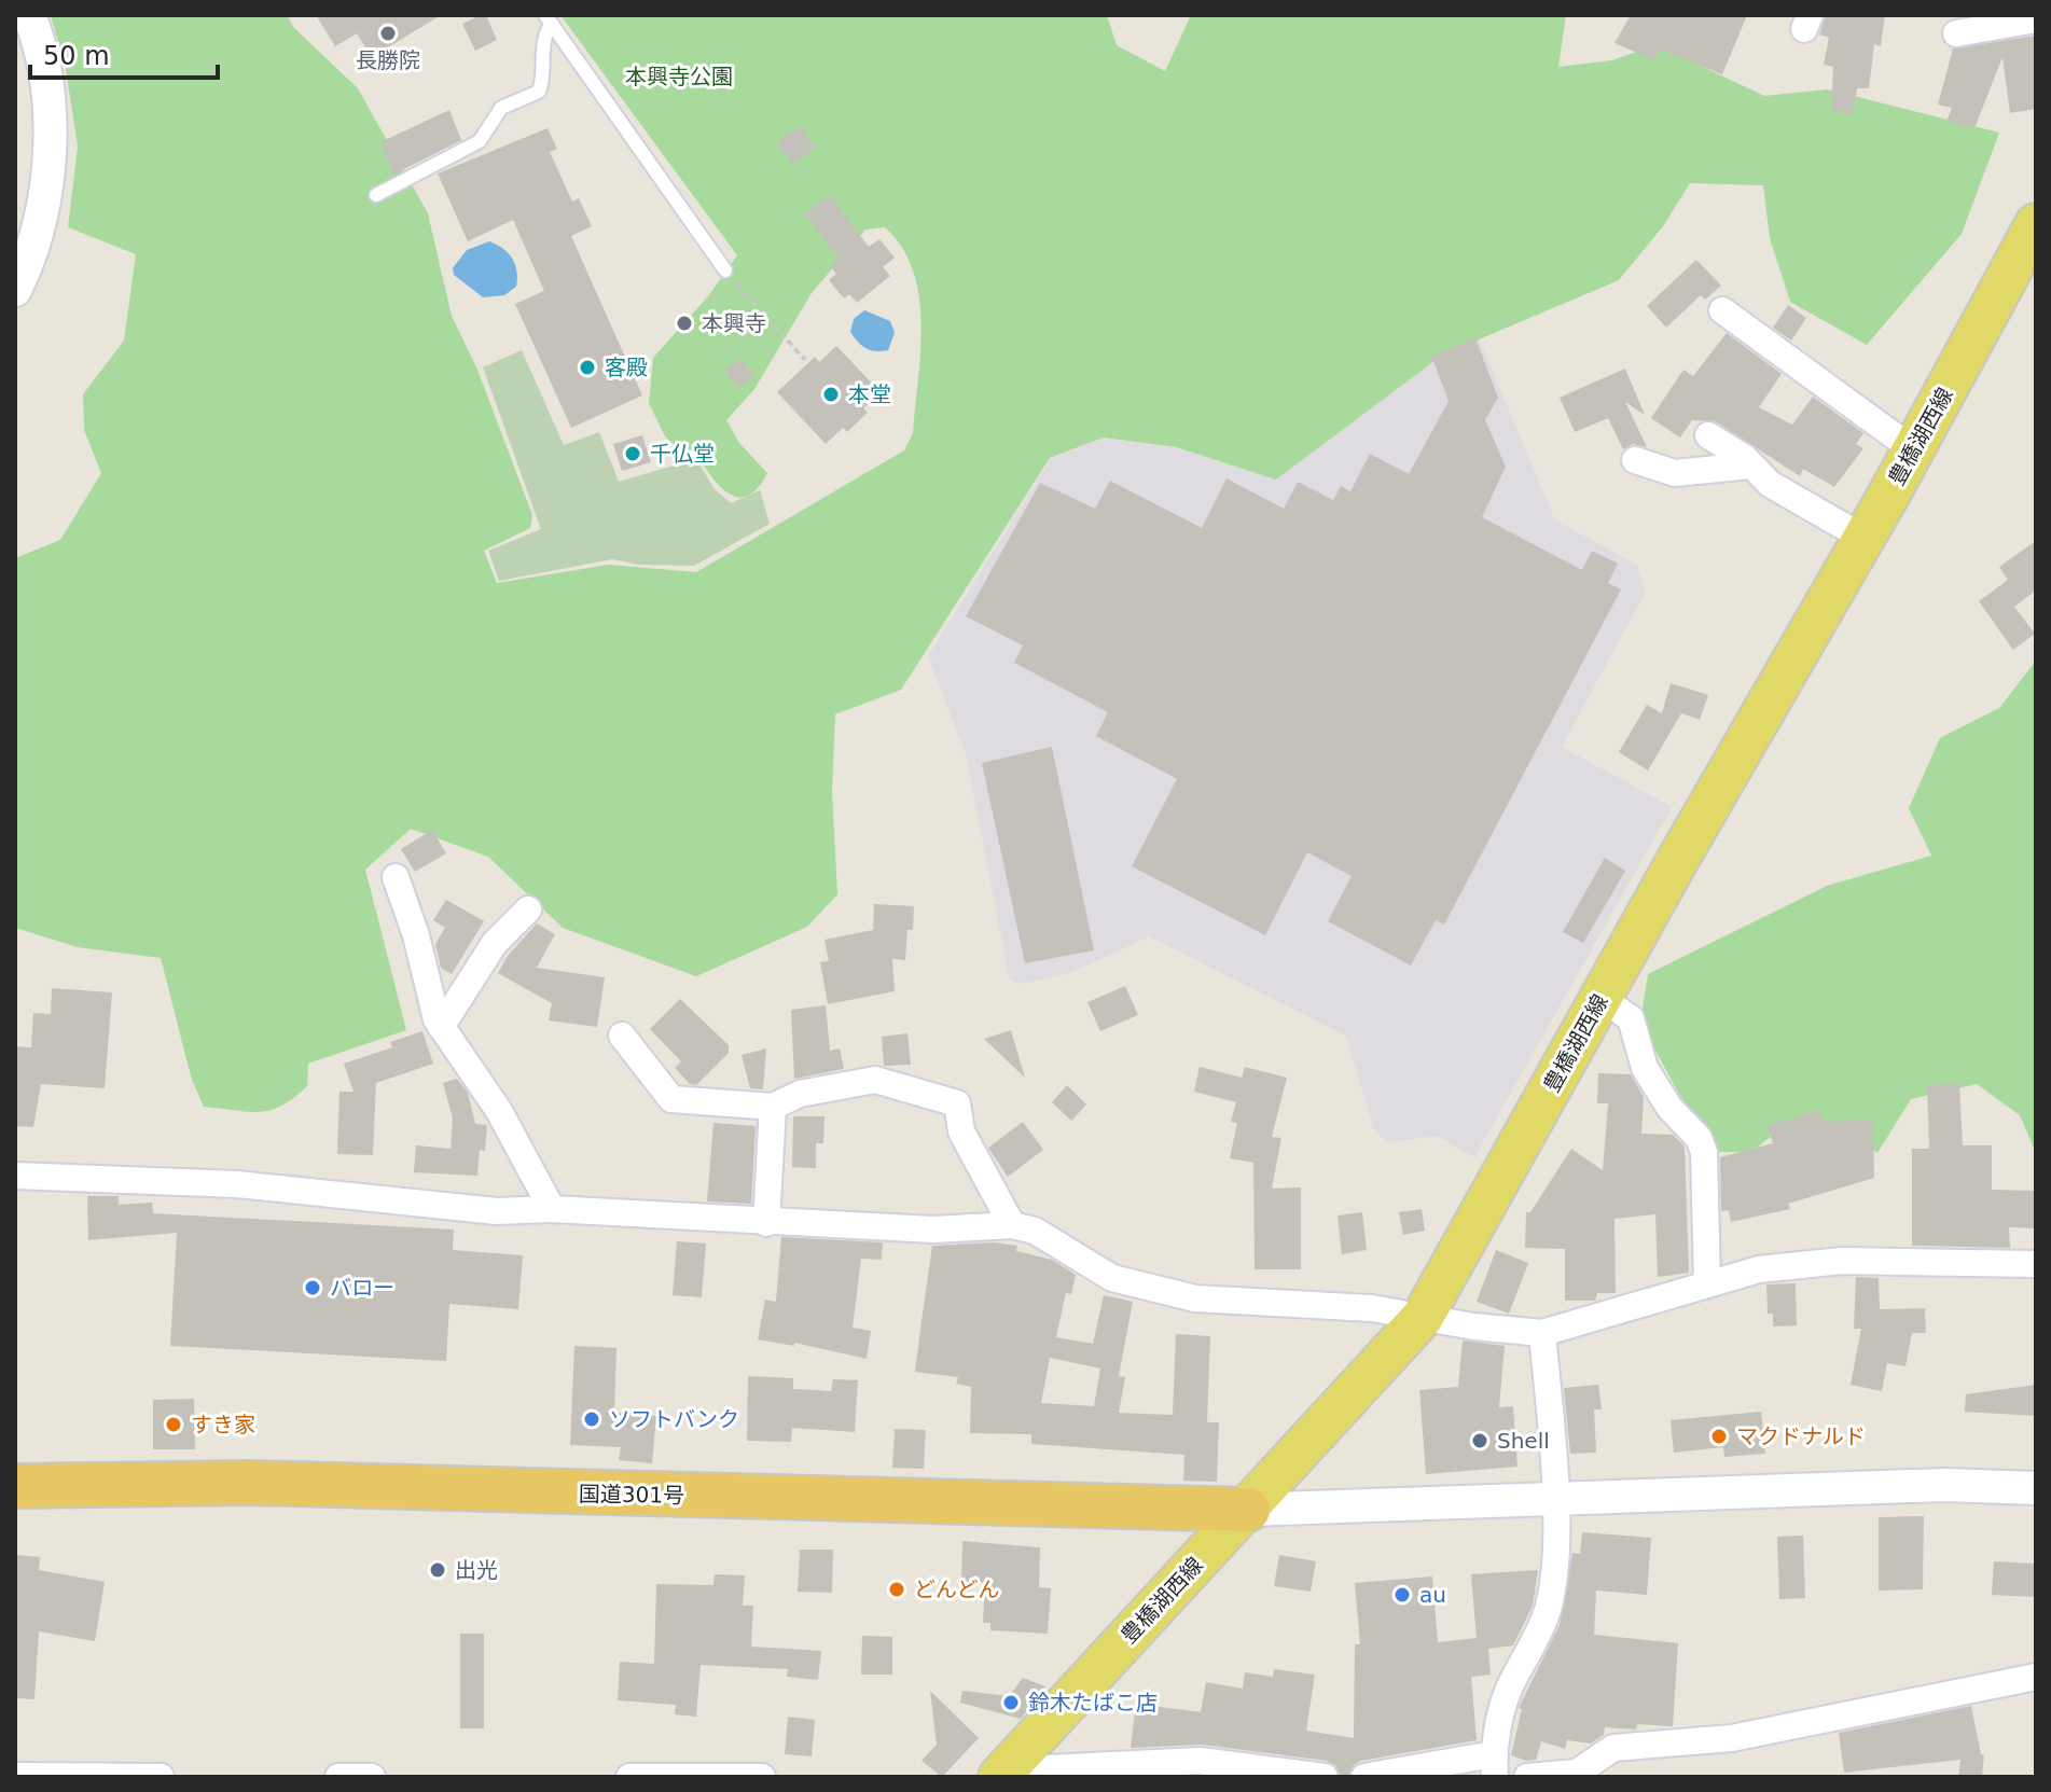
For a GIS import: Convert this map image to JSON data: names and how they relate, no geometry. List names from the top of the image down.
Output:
{
  "streets": {
    "highway": ["国道301号"],
    "main road": ["豊橋湖西線"]
  },
  "crossings": [
    ["豊橋湖西線", "国道301号"]
  ],
  "parks": ["本興寺公園"],
  "places": [
    "長勝院",
    "本興寺",
    "客殿",
    "本堂",
    "千仏堂",
    "バロー",
    "ソフトバンク",
    "すき家",
    "マクドナルド",
    "Shell",
    "出光",
    "どんどん",
    "au",
    "鈴木たばこ店"
  ],
  "scale_bar": "50 m"
}
